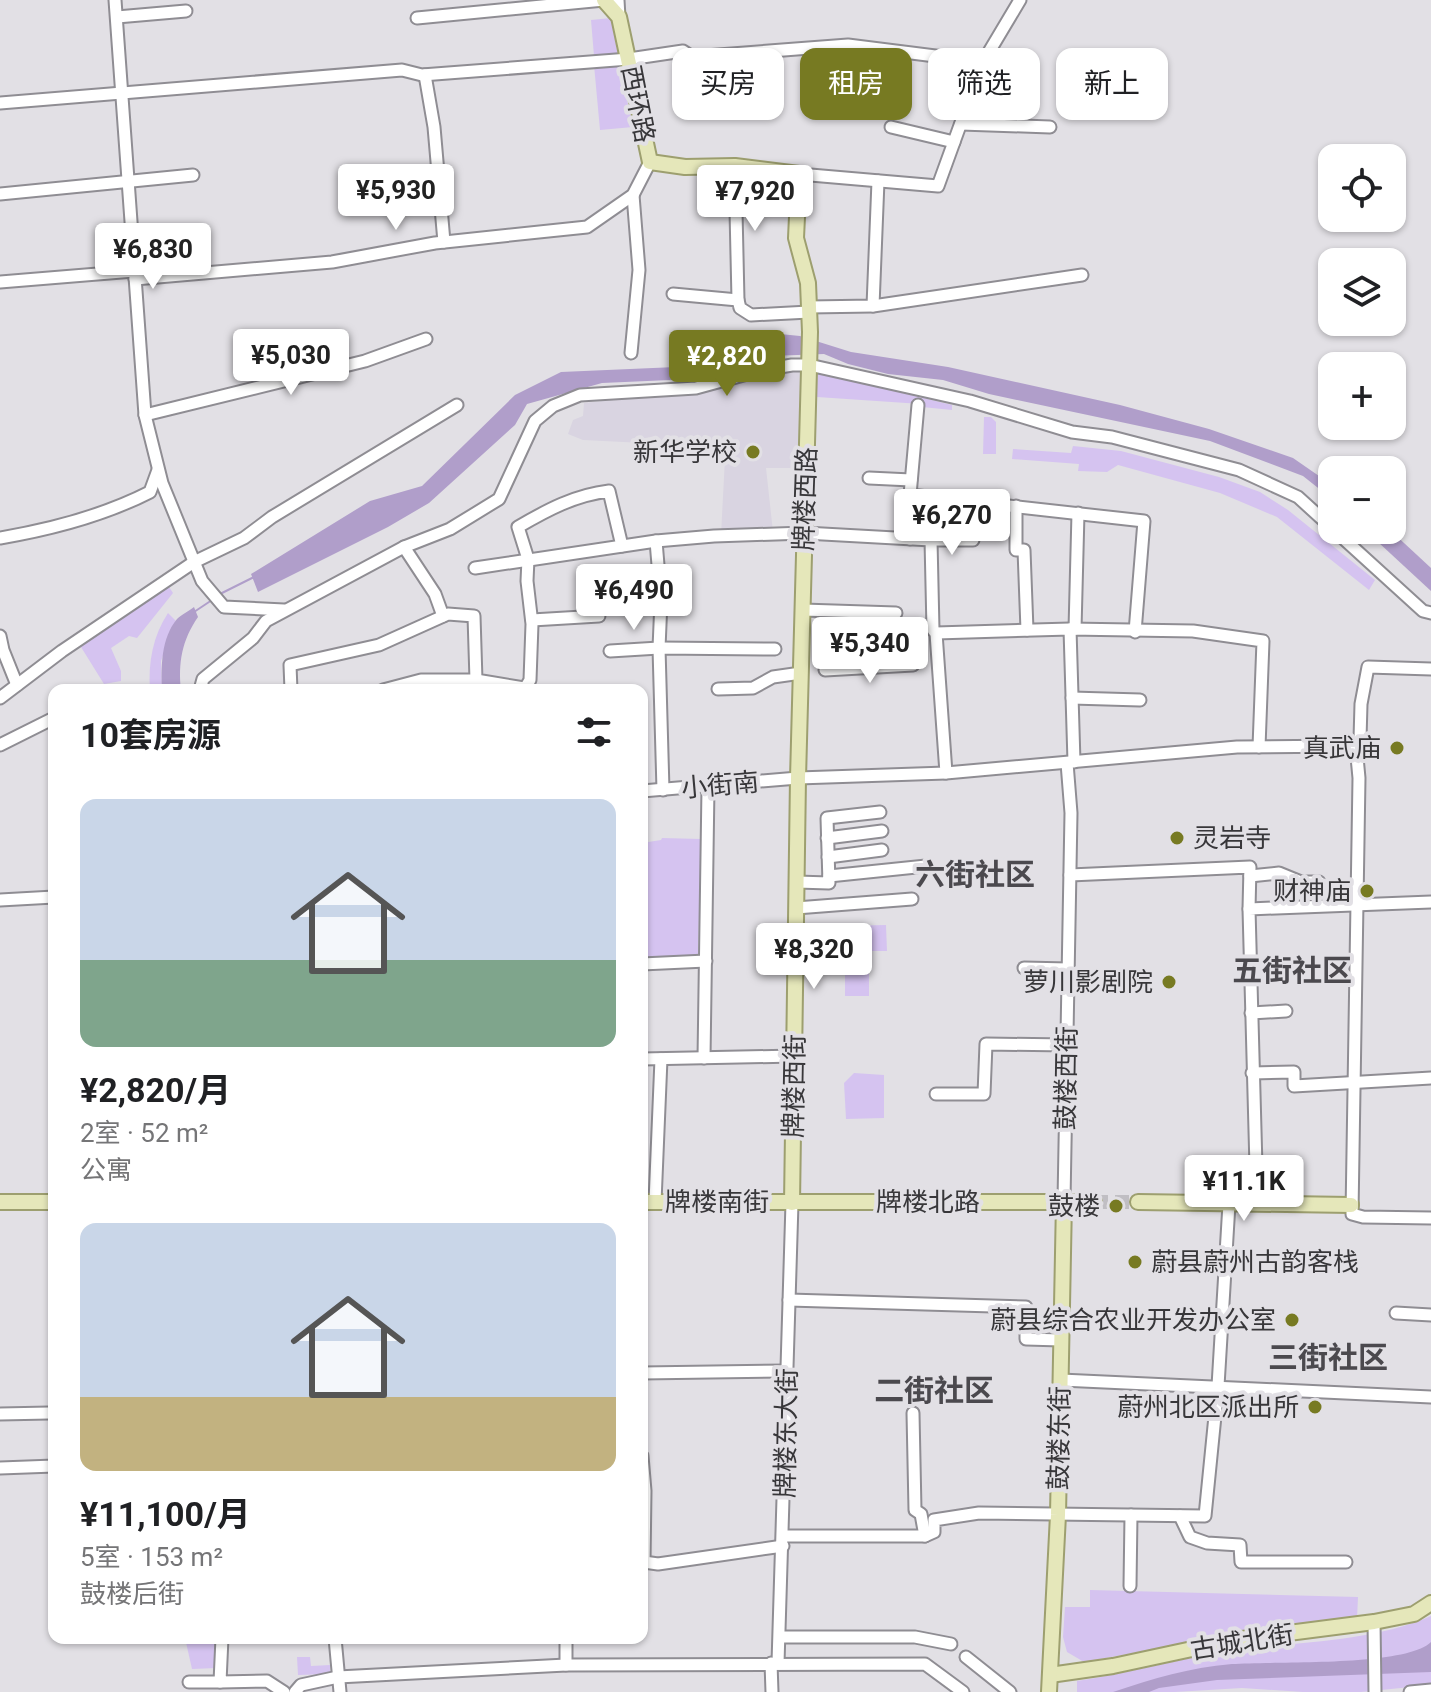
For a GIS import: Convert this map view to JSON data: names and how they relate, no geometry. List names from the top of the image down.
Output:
{
  "streets": {
    "main road": [
      "西环路",
      "牌楼西路",
      "牌楼西街",
      "牌楼南街",
      "牌楼北路",
      "鼓楼东街",
      "古城北街"
    ],
    "street": ["小街南", "鼓楼西街", "牌楼东大街"]
  },
  "crossings": [
    ["西环路", "牌楼西路"],
    ["牌楼西路", "小街南"],
    ["牌楼西路", "牌楼西街"],
    ["小街南", "鼓楼西街"],
    ["小街南", "牌楼西街"],
    ["鼓楼西街", "牌楼北路"],
    ["鼓楼西街", "鼓楼东街"],
    ["牌楼西街", "牌楼南街"],
    ["牌楼西街", "牌楼北路"],
    ["牌楼西街", "牌楼东大街"],
    ["牌楼南街", "牌楼北路"],
    ["牌楼南街", "牌楼东大街"],
    ["牌楼北路", "牌楼东大街"],
    ["牌楼北路", "鼓楼东街"],
    ["鼓楼东街", "古城北街"]
  ],
  "districts": [
    "六街社区",
    "五街社区",
    "三街社区",
    "二街社区"
  ],
  "places": [
    "新华学校",
    "真武庙",
    "灵岩寺",
    "财神庙",
    "萝川影剧院",
    "鼓楼",
    "蔚县蔚州古韵客栈",
    "蔚县综合农业开发办公室",
    "蔚州北区派出所"
  ],
  "page": {
    "chip": [
      "买房",
      "租房",
      "筛选",
      "新上"
    ],
    "map_buttons": ["+", "−"],
    "price": [
      "¥5,930",
      "¥7,920",
      "¥6,830",
      "¥5,030",
      "¥2,820",
      "¥6,270",
      "¥6,490",
      "¥5,340",
      "¥8,320",
      "¥11.1K"
    ],
    "heading": "10套房源",
    "list": [
      {
        "name": "¥2,820/月",
        "note": "2室 · 52 m² · 公寓"
      },
      {
        "name": "¥11,100/月",
        "note": "5室 · 153 m² · 鼓楼后街"
      }
    ]
  }
}
